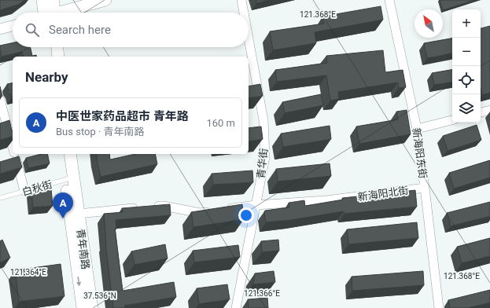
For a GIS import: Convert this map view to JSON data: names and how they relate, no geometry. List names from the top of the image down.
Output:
{
  "streets": {
    "main road": ["青年南路"],
    "street": ["新海阳东街", "青华街", "新海阳北街"],
    "lane": ["白秋街"]
  },
  "crossings": [
    ["新海阳东街", "新海阳北街"],
    ["青华街", "新海阳北街"],
    ["白秋街", "青年南路"]
  ],
  "north": "top left",
  "page": {
    "map_buttons": ["+", "−"],
    "search": "Search here",
    "heading": "Nearby",
    "list": [
      {
        "mark": "A",
        "name": "中医世家药品超市 青年路",
        "note": "Bus stop · 青年南路",
        "value": "160 m"
      }
    ],
    "pins": "A"
  },
  "coordinates": [
    "121.368°E",
    "121.364°E",
    "121.366°E",
    "37.536°N"
  ]
}
